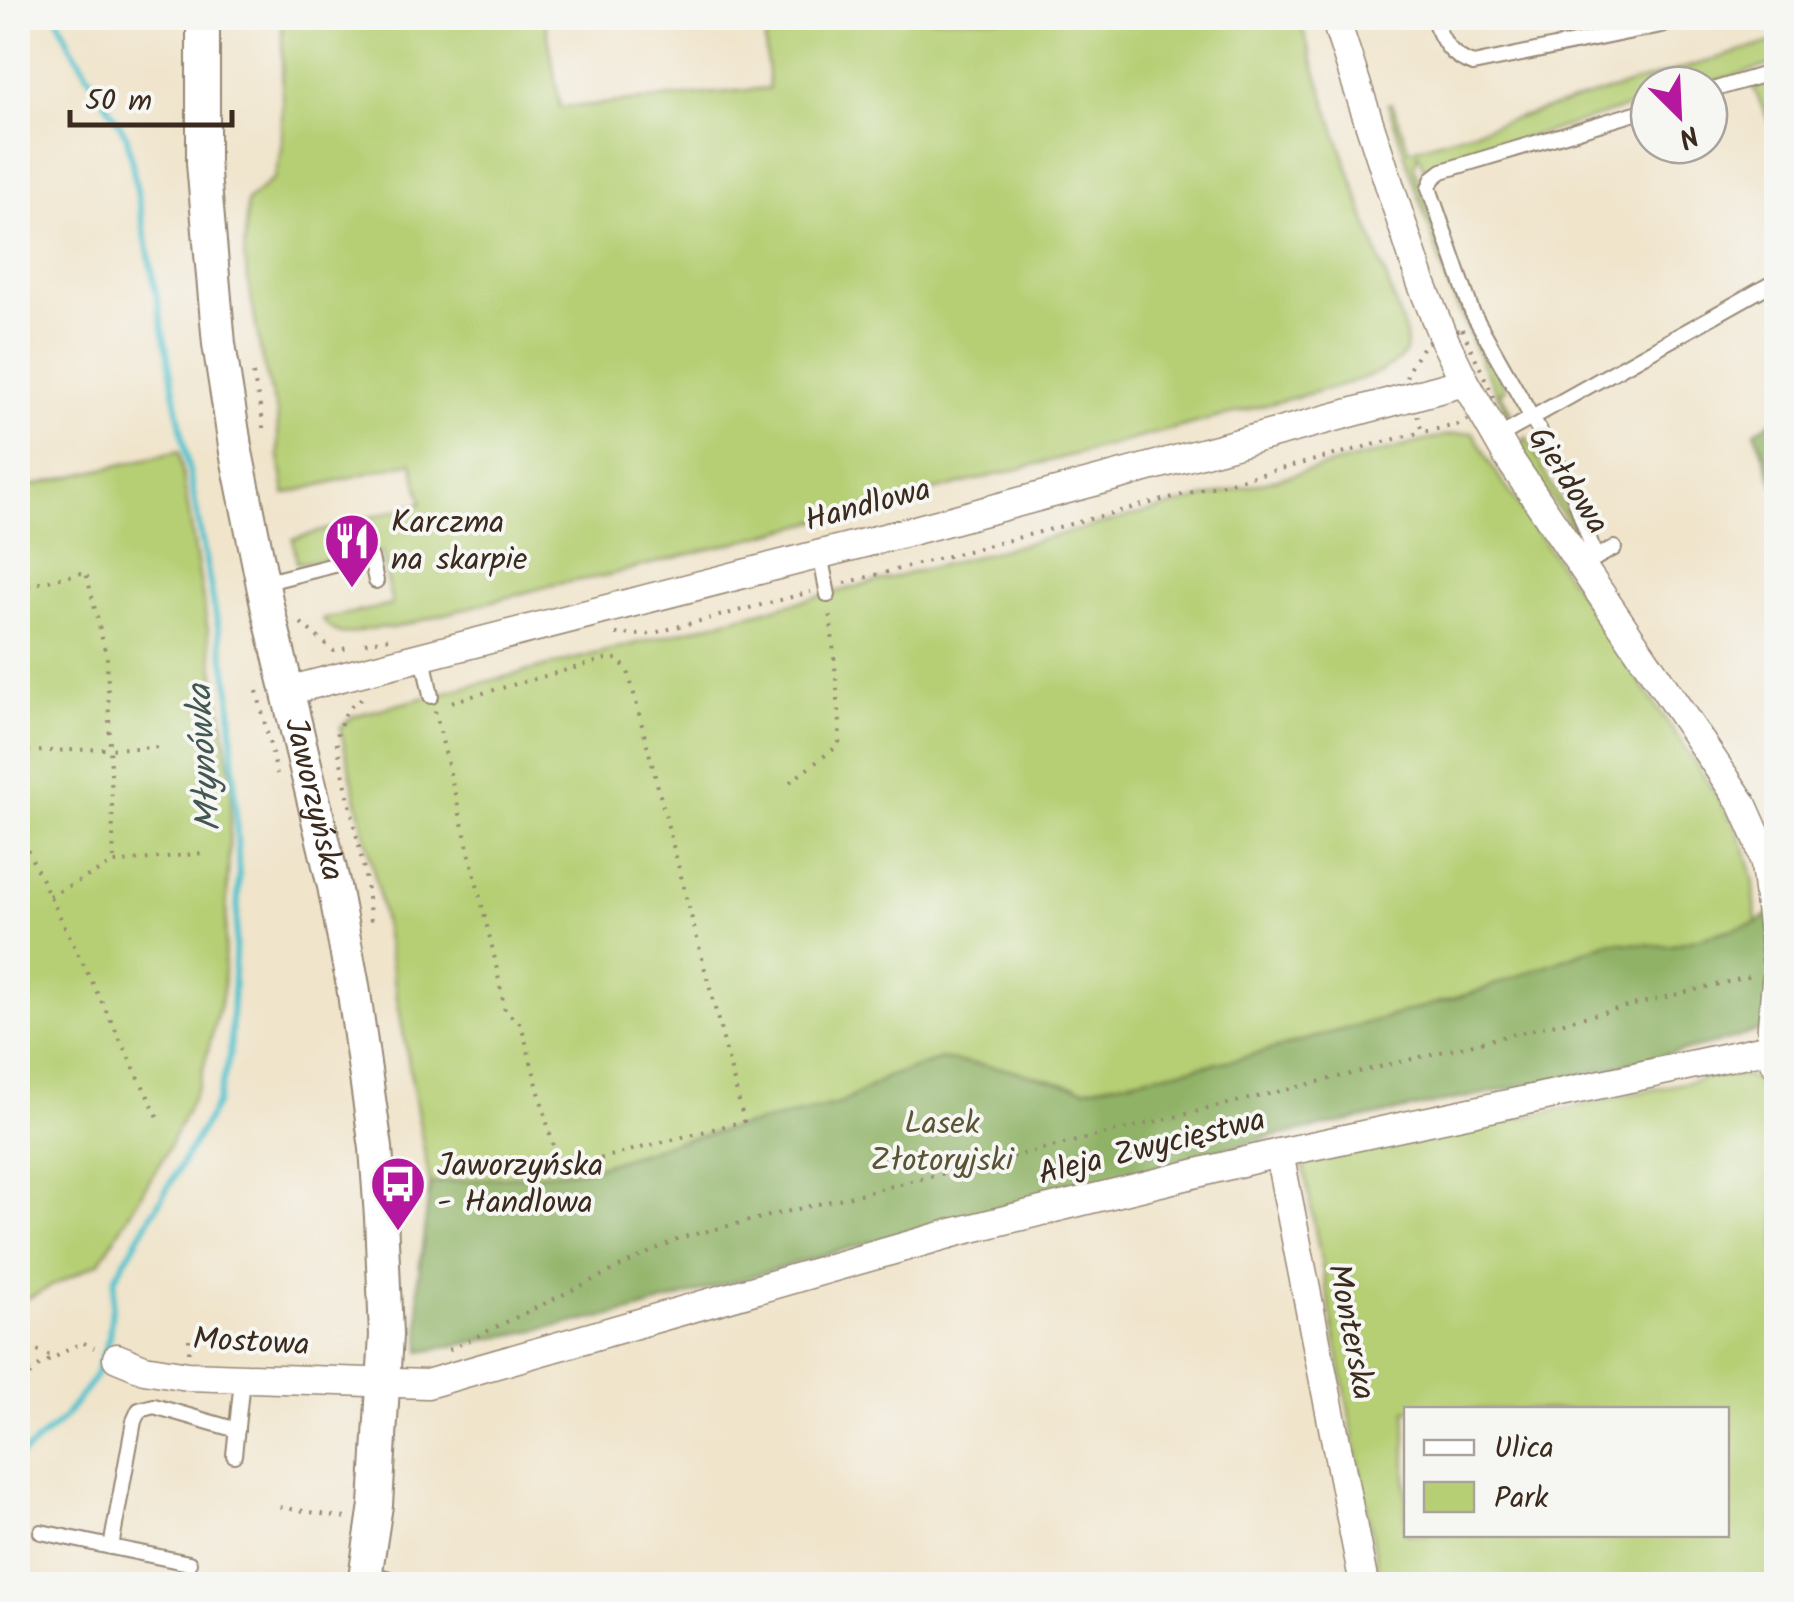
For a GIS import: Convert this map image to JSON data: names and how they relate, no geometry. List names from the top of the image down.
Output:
{
  "streets": {
    "street": [
      "Giełdowa",
      "Handlowa",
      "Jaworzyńska",
      "Aleja Zwycięstwa",
      "Monterska",
      "Mostowa"
    ]
  },
  "crossings": [
    ["Giełdowa", "Handlowa"],
    ["Giełdowa", "Aleja Zwycięstwa"],
    ["Handlowa", "Jaworzyńska"],
    ["Jaworzyńska", "Aleja Zwycięstwa"],
    ["Jaworzyńska", "Mostowa"],
    ["Aleja Zwycięstwa", "Monterska"],
    ["Aleja Zwycięstwa", "Mostowa"]
  ],
  "water": ["Młynówka"],
  "parks": ["Lasek Złotoryjski"],
  "places": {
    "restaurant": ["Karczma na skarpie"],
    "bus stop": ["Jaworzyńska - Handlowa"]
  },
  "legend": ["Ulica", "Park"],
  "scale_bar": "50 m",
  "north": "bottom right"
}
